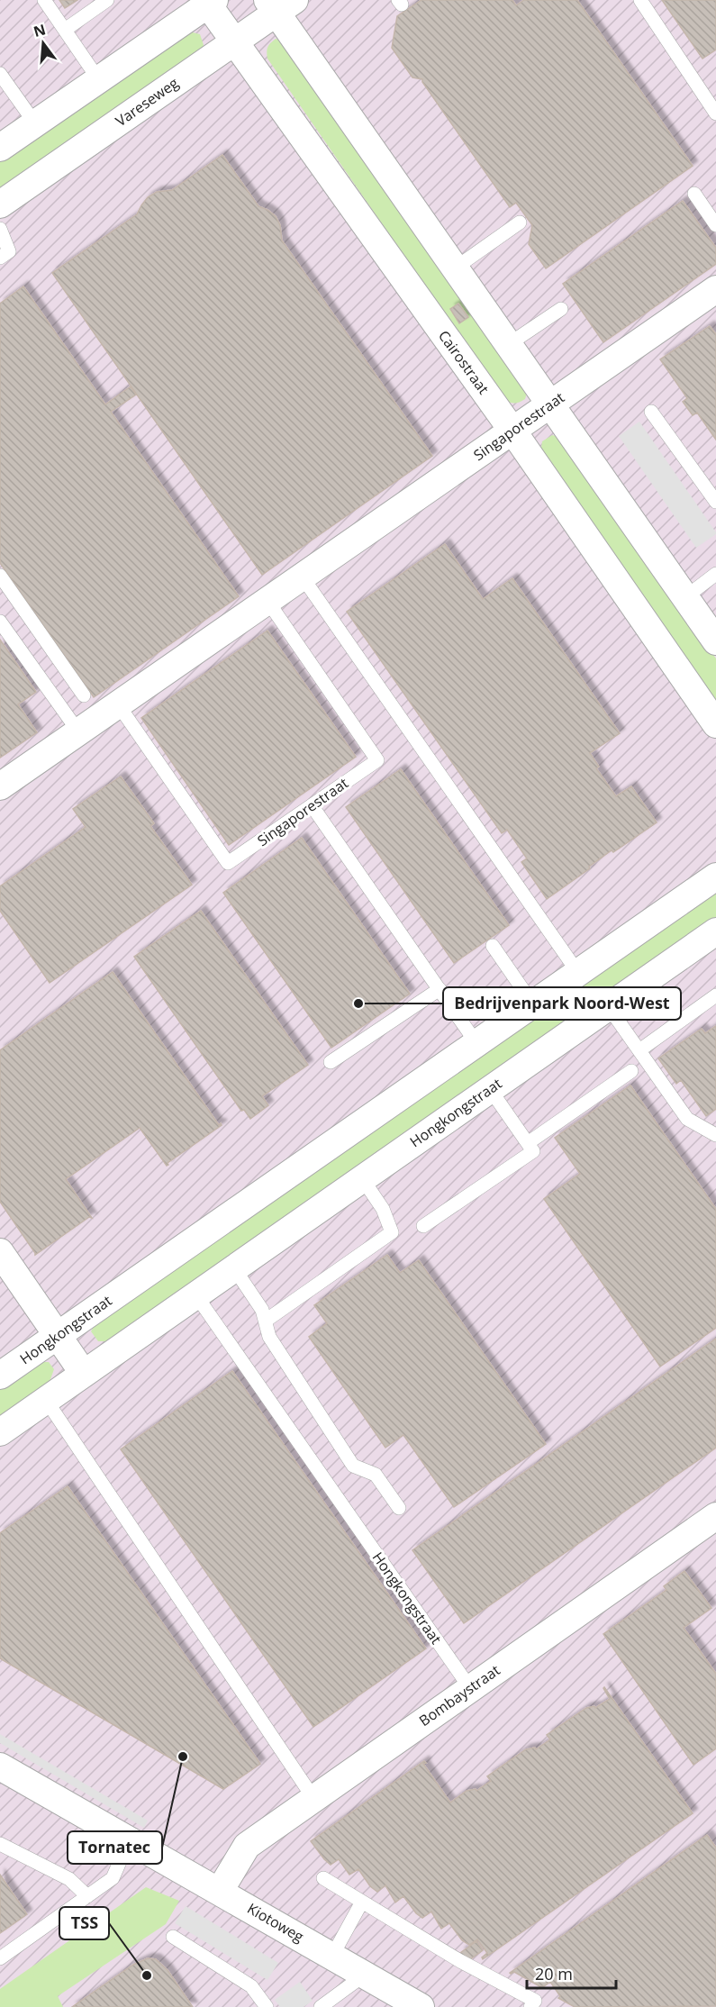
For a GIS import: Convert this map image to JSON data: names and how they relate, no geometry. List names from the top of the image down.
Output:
{
  "streets": {
    "street": [
      "Vareseweg",
      "Cairostraat",
      "Singaporestraat",
      "Hongkongstraat",
      "Bombaystraat",
      "Kiotoweg"
    ]
  },
  "crossings": [
    ["Vareseweg", "Cairostraat"],
    ["Cairostraat", "Singaporestraat"],
    ["Hongkongstraat", "Bombaystraat"],
    ["Bombaystraat", "Kiotoweg"]
  ],
  "places": ["Bedrijvenpark Noord-West", "Tornatec", "TSS"],
  "scale_bar": "20 m",
  "north": "top"
}
